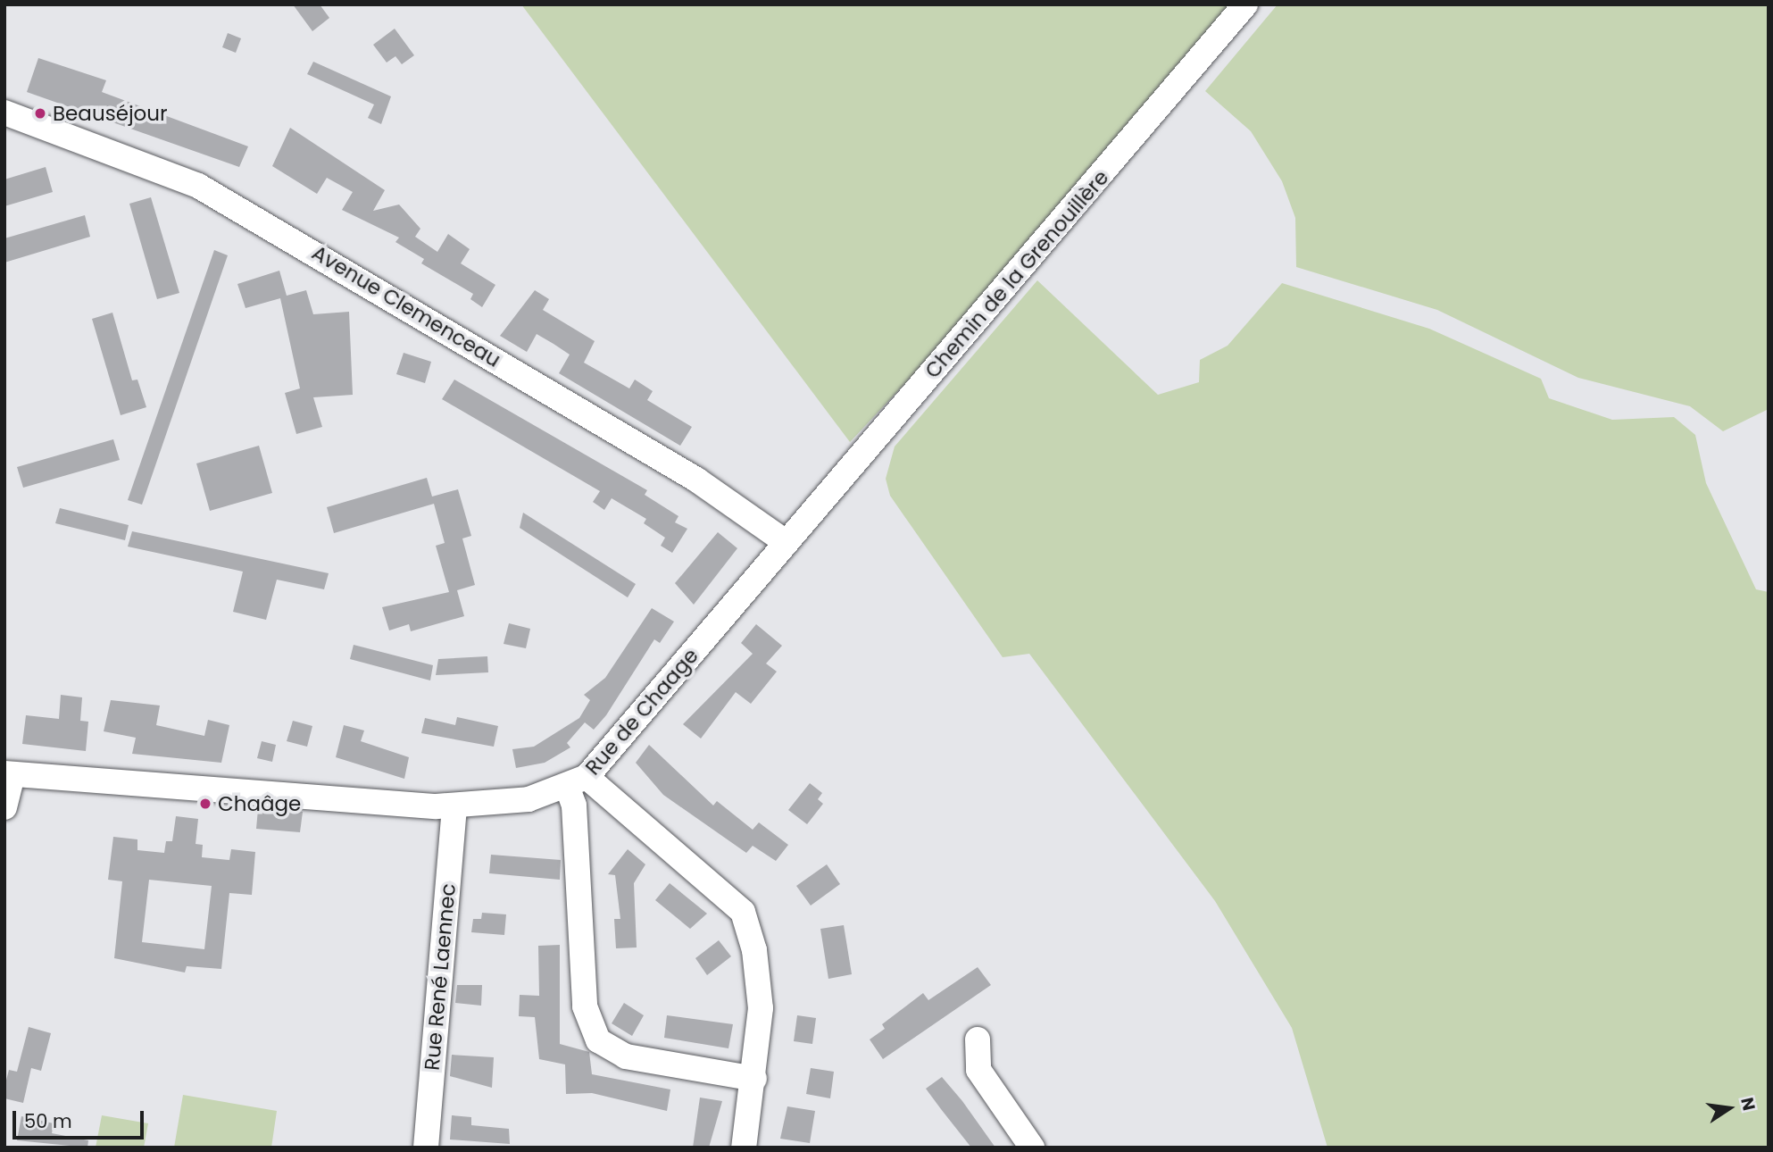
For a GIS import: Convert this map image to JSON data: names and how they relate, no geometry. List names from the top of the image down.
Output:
{
  "streets": {
    "street": [
      "Chemin de la Grenouillère",
      "Avenue Clemenceau",
      "Rue de Chaage",
      "Rue René Laennec"
    ]
  },
  "crossings": [
    ["Chemin de la Grenouillère", "Avenue Clemenceau"],
    ["Chemin de la Grenouillère", "Rue de Chaage"],
    ["Avenue Clemenceau", "Rue de Chaage"],
    ["Rue de Chaage", "Rue René Laennec"]
  ],
  "places": ["Beauséjour", "Chaâge"],
  "scale_bar": "50 m",
  "north": "right"
}
